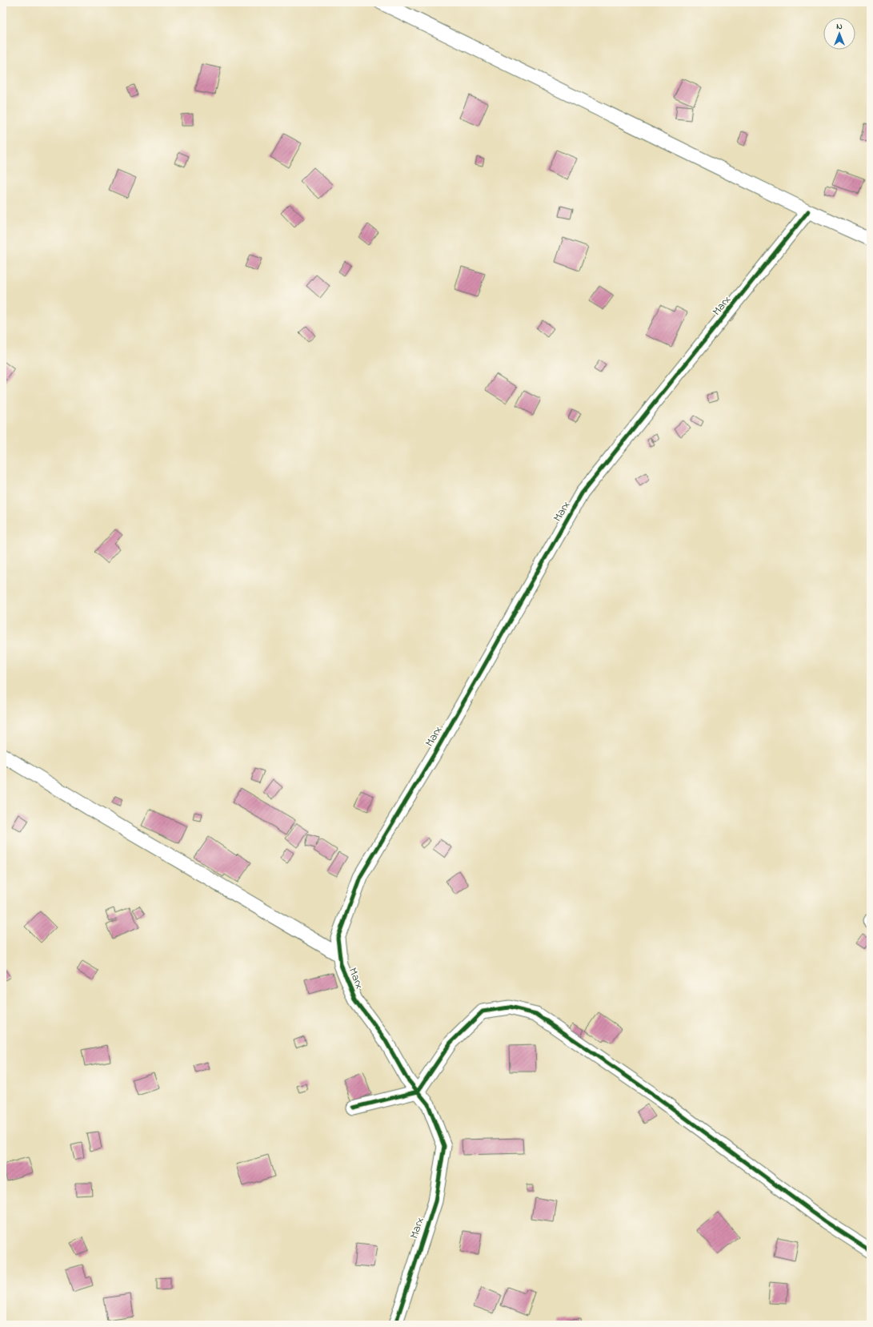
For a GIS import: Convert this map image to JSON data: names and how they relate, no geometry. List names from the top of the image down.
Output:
{
  "streets": {
    "street": ["Marx"]
  },
  "north": "top"
}
